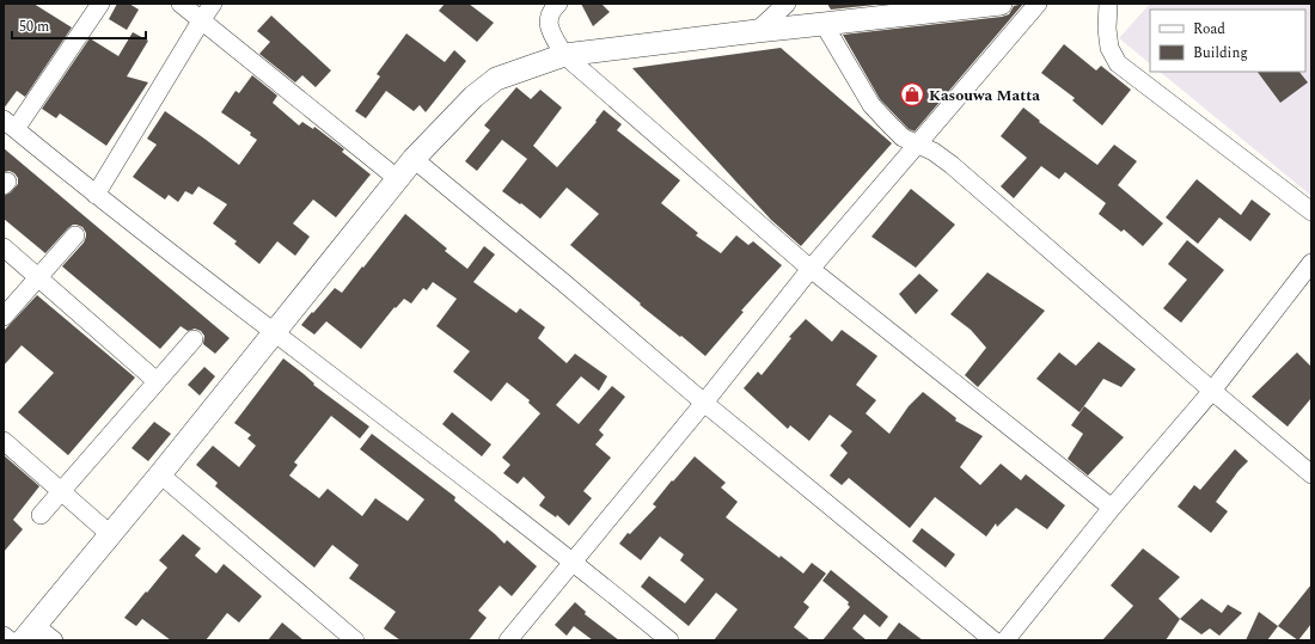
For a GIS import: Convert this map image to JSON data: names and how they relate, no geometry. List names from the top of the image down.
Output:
{
  "places": {
    "shop": ["Kasouwa Matta"]
  },
  "legend": ["Road", "Building"],
  "scale_bar": "50 m"
}
